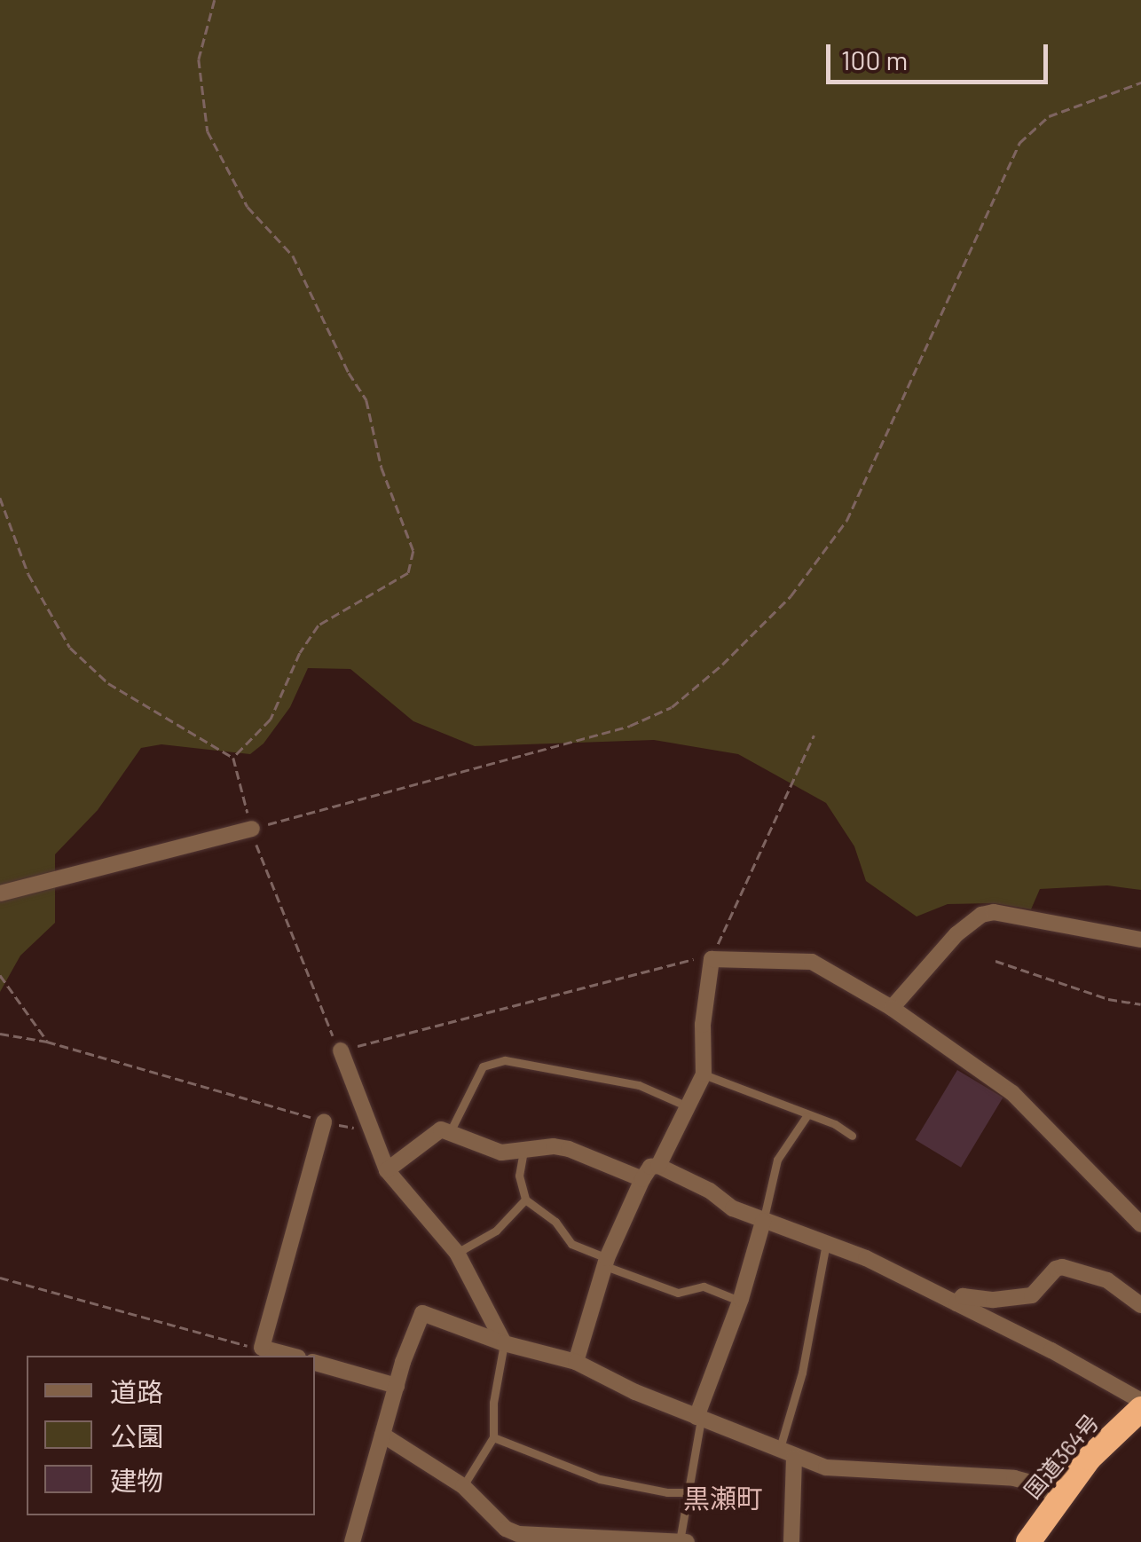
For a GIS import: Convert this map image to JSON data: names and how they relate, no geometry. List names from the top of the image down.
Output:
{
  "streets": {
    "highway": ["国道364号"]
  },
  "districts": ["黒瀬町"],
  "legend": ["道路", "公園", "建物"],
  "scale_bar": "100 m"
}
